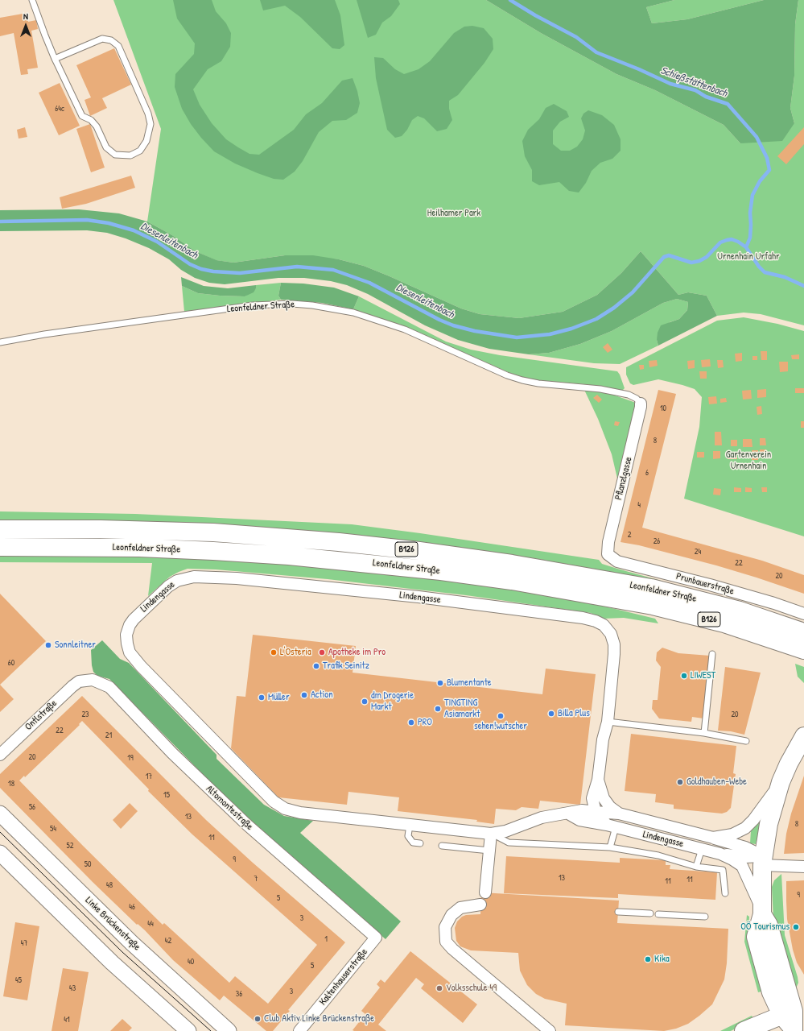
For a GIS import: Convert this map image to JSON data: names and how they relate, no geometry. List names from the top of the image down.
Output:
{
  "streets": {
    "main road": ["Leonfeldner Straße", "B126", "Linke Brückenstraße"],
    "street": [
      "Pflanzlgasse",
      "Prunbauerstraße",
      "Lindengasse",
      "Ontlstraße",
      "Altomontestraße",
      "Kaltenhauserstraße"
    ]
  },
  "crossings": [
    ["Leonfeldner Straße", "Pflanzlgasse"],
    ["Pflanzlgasse", "Prunbauerstraße"],
    ["Ontlstraße", "Altomontestraße"],
    ["Altomontestraße", "Kaltenhauserstraße"]
  ],
  "water": ["Schießstättenbach", "Diesenleitenbach"],
  "parks": ["Heilhamer Park", "Urnenhain Urfahr", "Gartenverein Urnenhain"],
  "places": [
    "Sonnleitner",
    "L'Osteria",
    "Apotheke im Pro",
    "Trafik Seinitz",
    "LIWEST",
    "Blumentante",
    "Action",
    "Müller",
    "dm Drogerie Markt",
    "TINGTING Asiamarkt",
    "Billa Plus",
    "sehen!wutscher",
    "PRO",
    "Goldhauben-Webe",
    "OÖ Tourismus",
    "Kika",
    "Volksschule 49",
    "Club Aktiv Linke Brückenstraße"
  ],
  "house_numbers": [
    "64c",
    "10",
    "8",
    "6",
    "4",
    "2",
    "26",
    "24",
    "22",
    "20",
    "60",
    "23",
    "20",
    "22",
    "21",
    "20",
    "19",
    "17",
    "18",
    "15",
    "56",
    "13",
    "8",
    "54",
    "11",
    "52",
    "9",
    "50",
    "13",
    "7",
    "11",
    "11",
    "48",
    "9",
    "5",
    "46",
    "3",
    "44",
    "1",
    "42",
    "47",
    "40",
    "5",
    "45",
    "43",
    "3",
    "36",
    "41"
  ],
  "north": "top"
}
